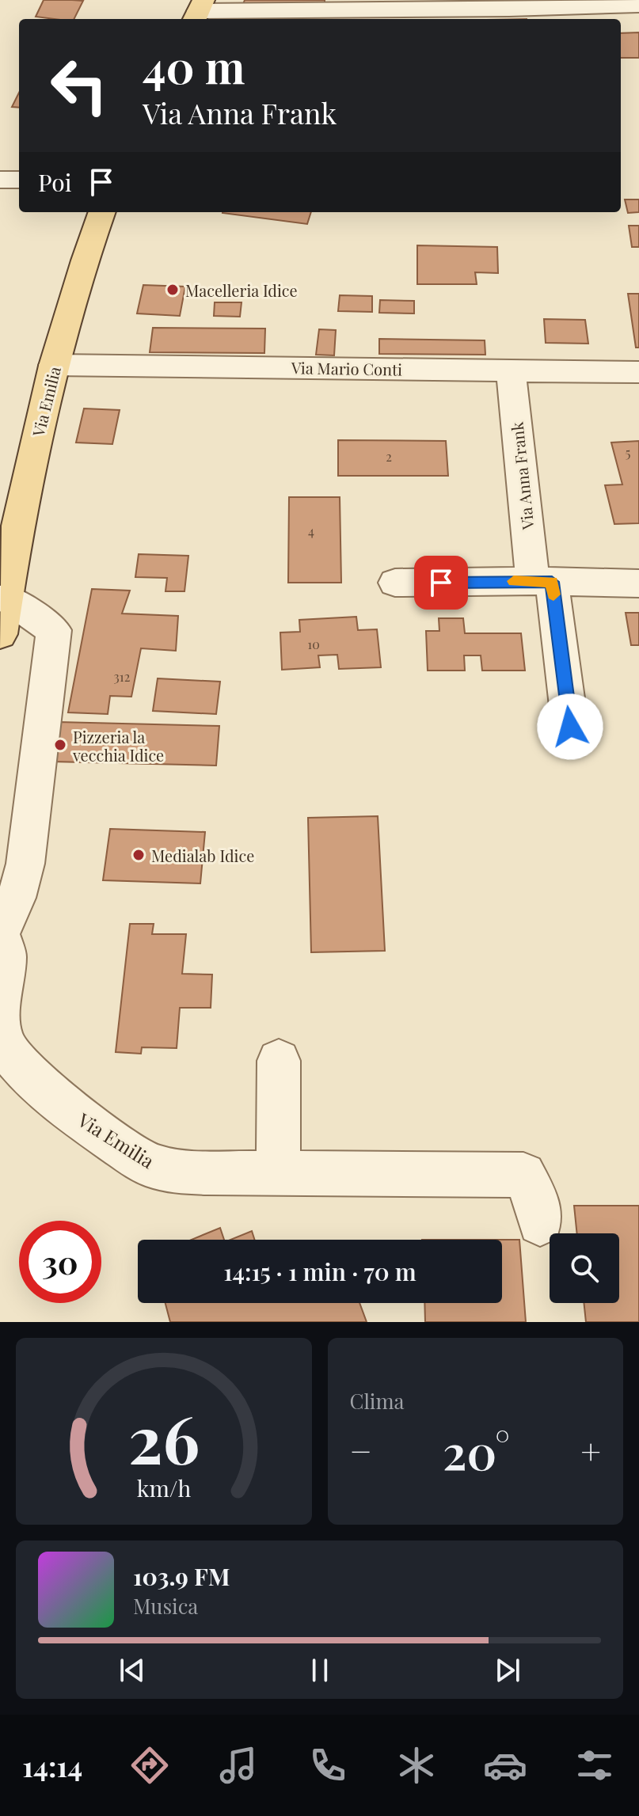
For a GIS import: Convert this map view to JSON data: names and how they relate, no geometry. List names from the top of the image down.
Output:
{
  "streets": {
    "main road": ["Via Emilia"],
    "street": ["Via Mario Conti", "Via Anna Frank"]
  },
  "crossings": [
    ["Via Mario Conti", "Via Emilia"],
    ["Via Mario Conti", "Via Anna Frank"]
  ],
  "places": ["Macelleria Idice", "Pizzeria la vecchia Idice", "Medialab Idice"],
  "house_numbers": [
    "5",
    "2",
    "4",
    "10",
    "312"
  ],
  "page": {
    "turn": ["40 m", "Via Anna Frank"],
    "then": "Poi",
    "limit": "30",
    "trip": "14:15 · 1 min · 70 m",
    "tile": "Clima",
    "heat": ["−", "20°", "+"],
    "song": ["103.9 FM", "Musica"],
    "tabs": "14:14",
    "gauge": ["26", "km/h"]
  }
}
